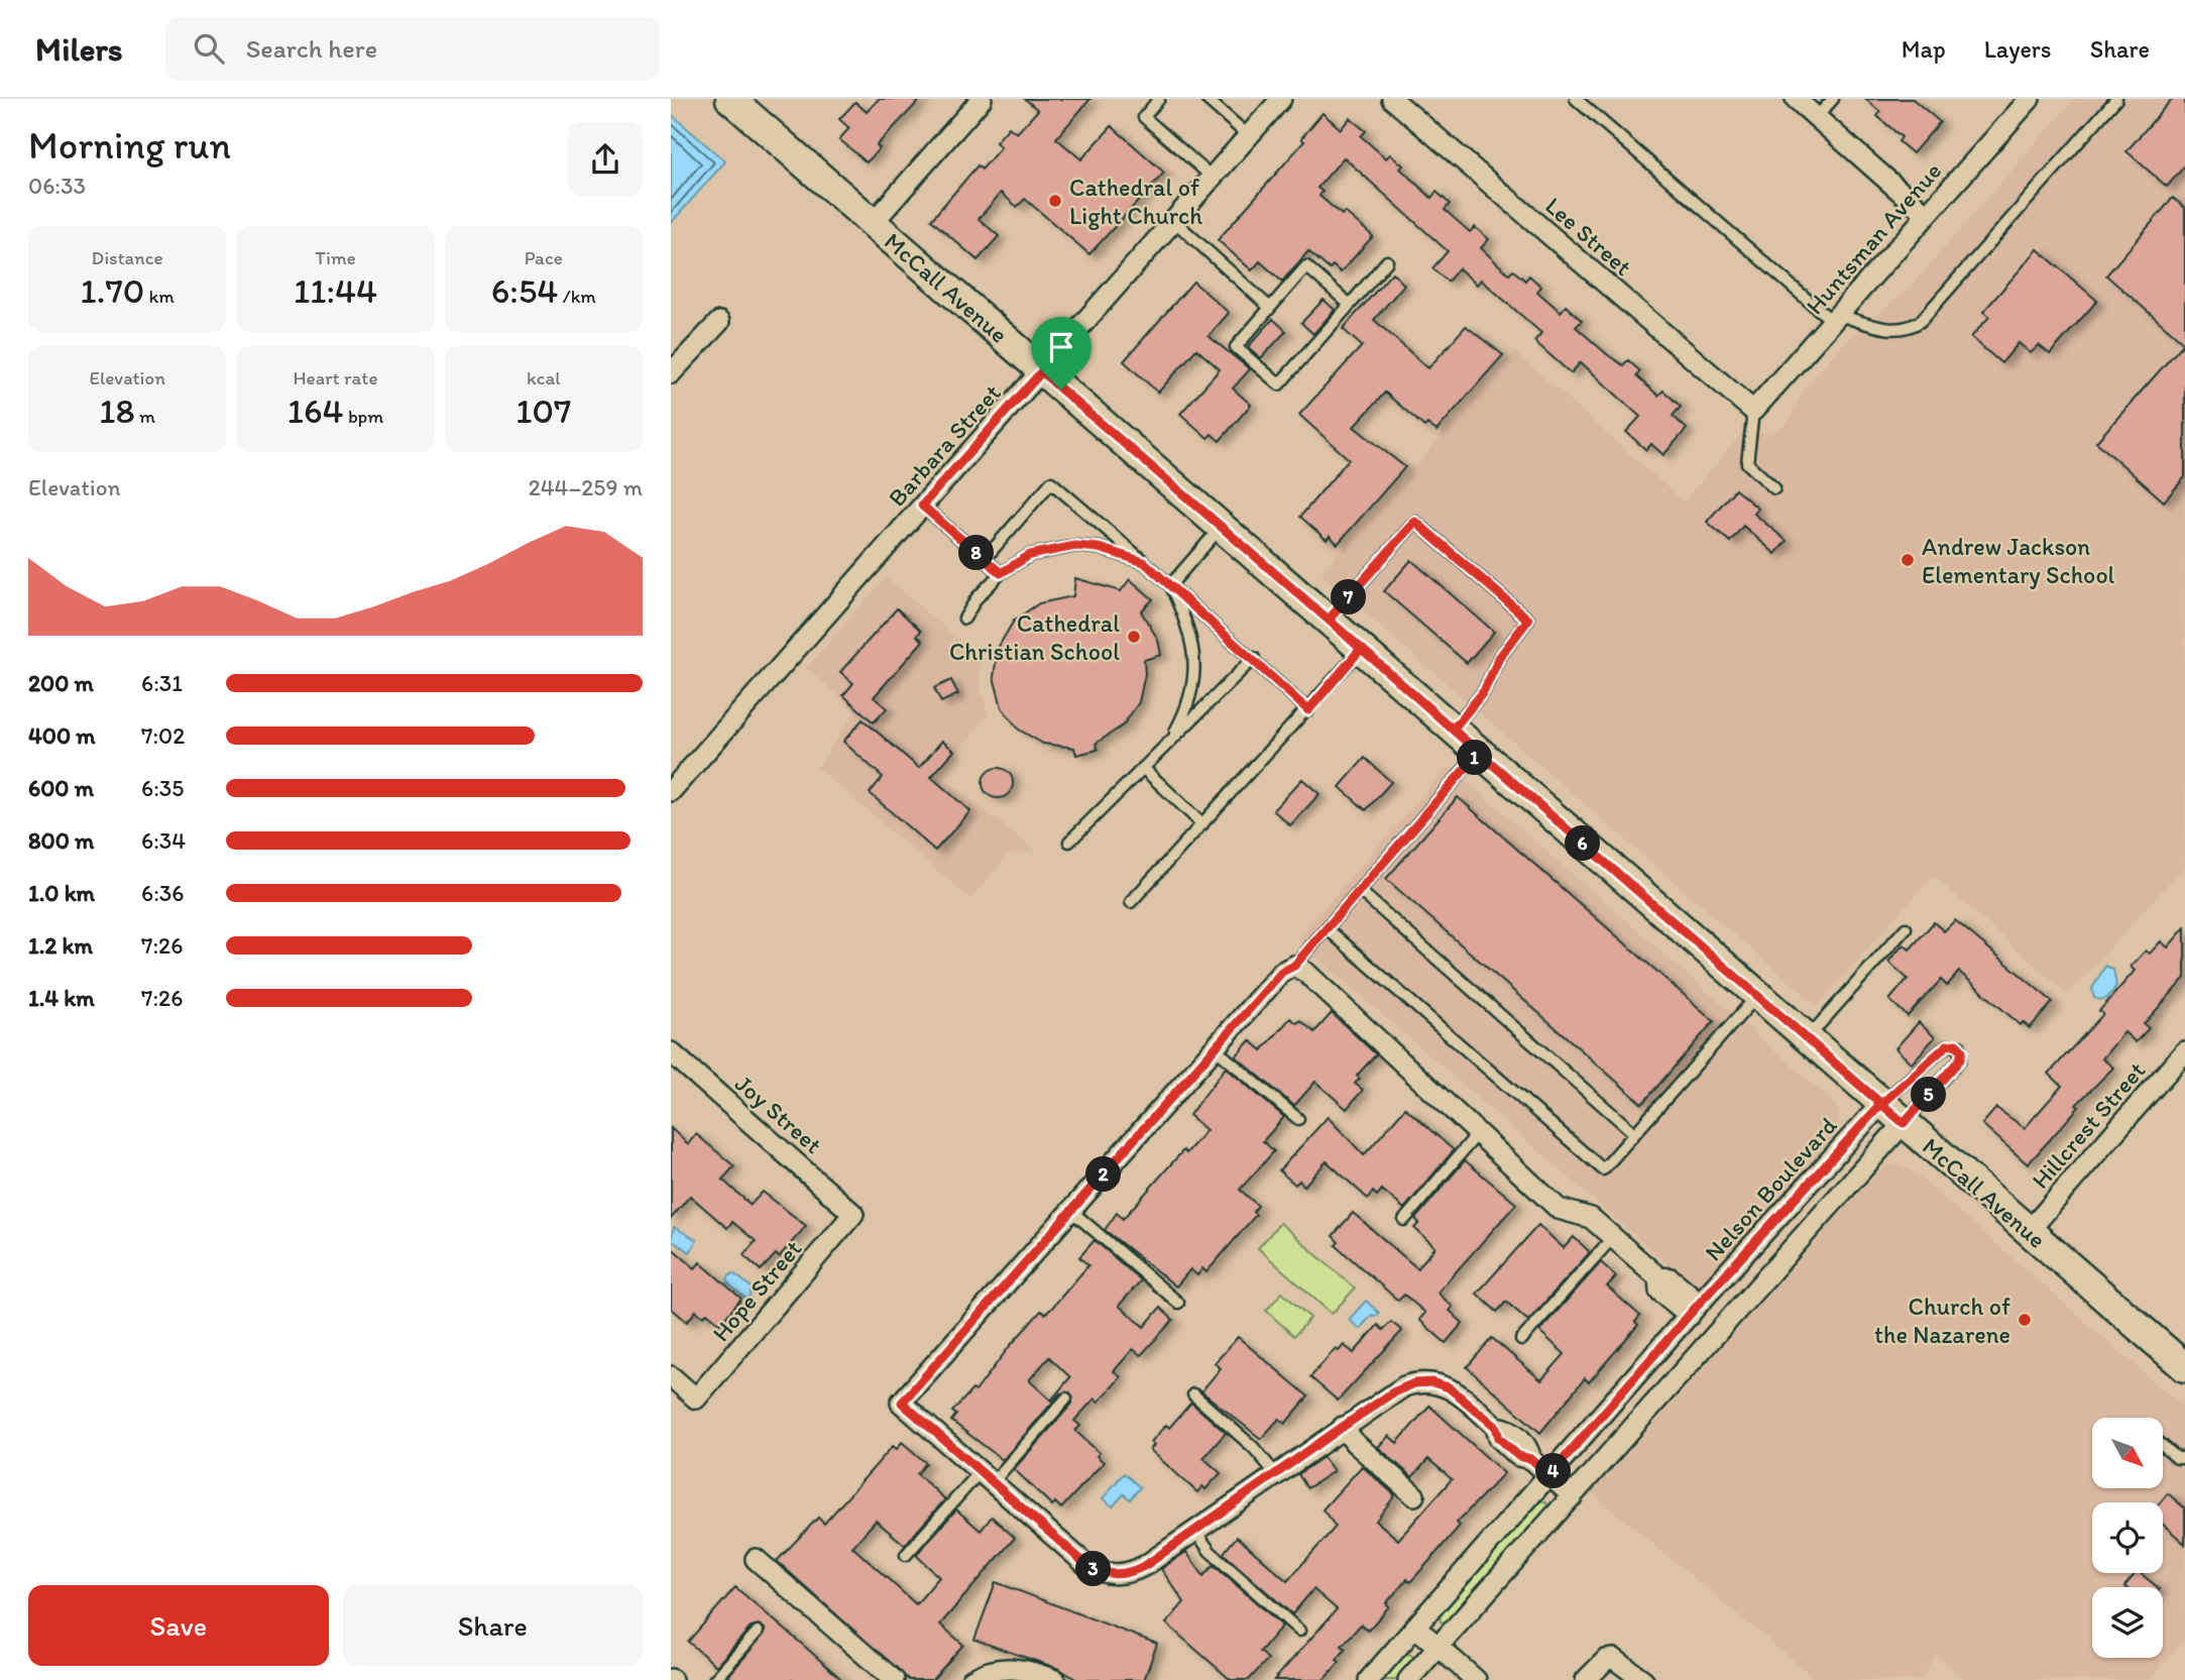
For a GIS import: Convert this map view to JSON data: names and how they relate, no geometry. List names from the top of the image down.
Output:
{
  "streets": {
    "main road": ["McCall Avenue"],
    "street": [
      "Lee Street",
      "Huntsman Avenue",
      "Barbara Street",
      "Joy Street",
      "Hillcrest Street",
      "Nelson Boulevard",
      "Hope Street"
    ]
  },
  "crossings": [
    ["Lee Street", "Huntsman Avenue"],
    ["McCall Avenue", "Barbara Street"],
    ["McCall Avenue", "Hillcrest Street"],
    ["McCall Avenue", "Nelson Boulevard"],
    ["Joy Street", "Hope Street"]
  ],
  "places": [
    "Cathedral of Light Church",
    "Andrew Jackson Elementary School",
    "Cathedral Christian School",
    "Church of the Nazarene"
  ],
  "north": "bottom right",
  "page": {
    "header": "Milers",
    "search": "Search here",
    "nav": ["Map", "Layers", "Share"],
    "heading": ["Morning run", "06:33"],
    "stats": [
      ["Distance", "1.70 km"],
      ["Time", "11:44"],
      ["Pace", "6:54 /km"],
      ["Elevation", "18 m"],
      ["Heart rate", "164 bpm"],
      ["kcal", "107"]
    ],
    "chart": ["Elevation", "244–259 m"],
    "pins": [
      "8",
      "7",
      "1",
      "6",
      "5",
      "2",
      "4",
      "3"
    ],
    "list": [
      {
        "name": "200 m",
        "note": "6:31"
      },
      {
        "name": "400 m",
        "note": "7:02"
      },
      {
        "name": "600 m",
        "note": "6:35"
      },
      {
        "name": "800 m",
        "note": "6:34"
      },
      {
        "name": "1.0 km",
        "note": "6:36"
      },
      {
        "name": "1.2 km",
        "note": "7:26"
      },
      {
        "name": "1.4 km",
        "note": "7:26"
      }
    ],
    "buttons": ["Save", "Share"]
  }
}
